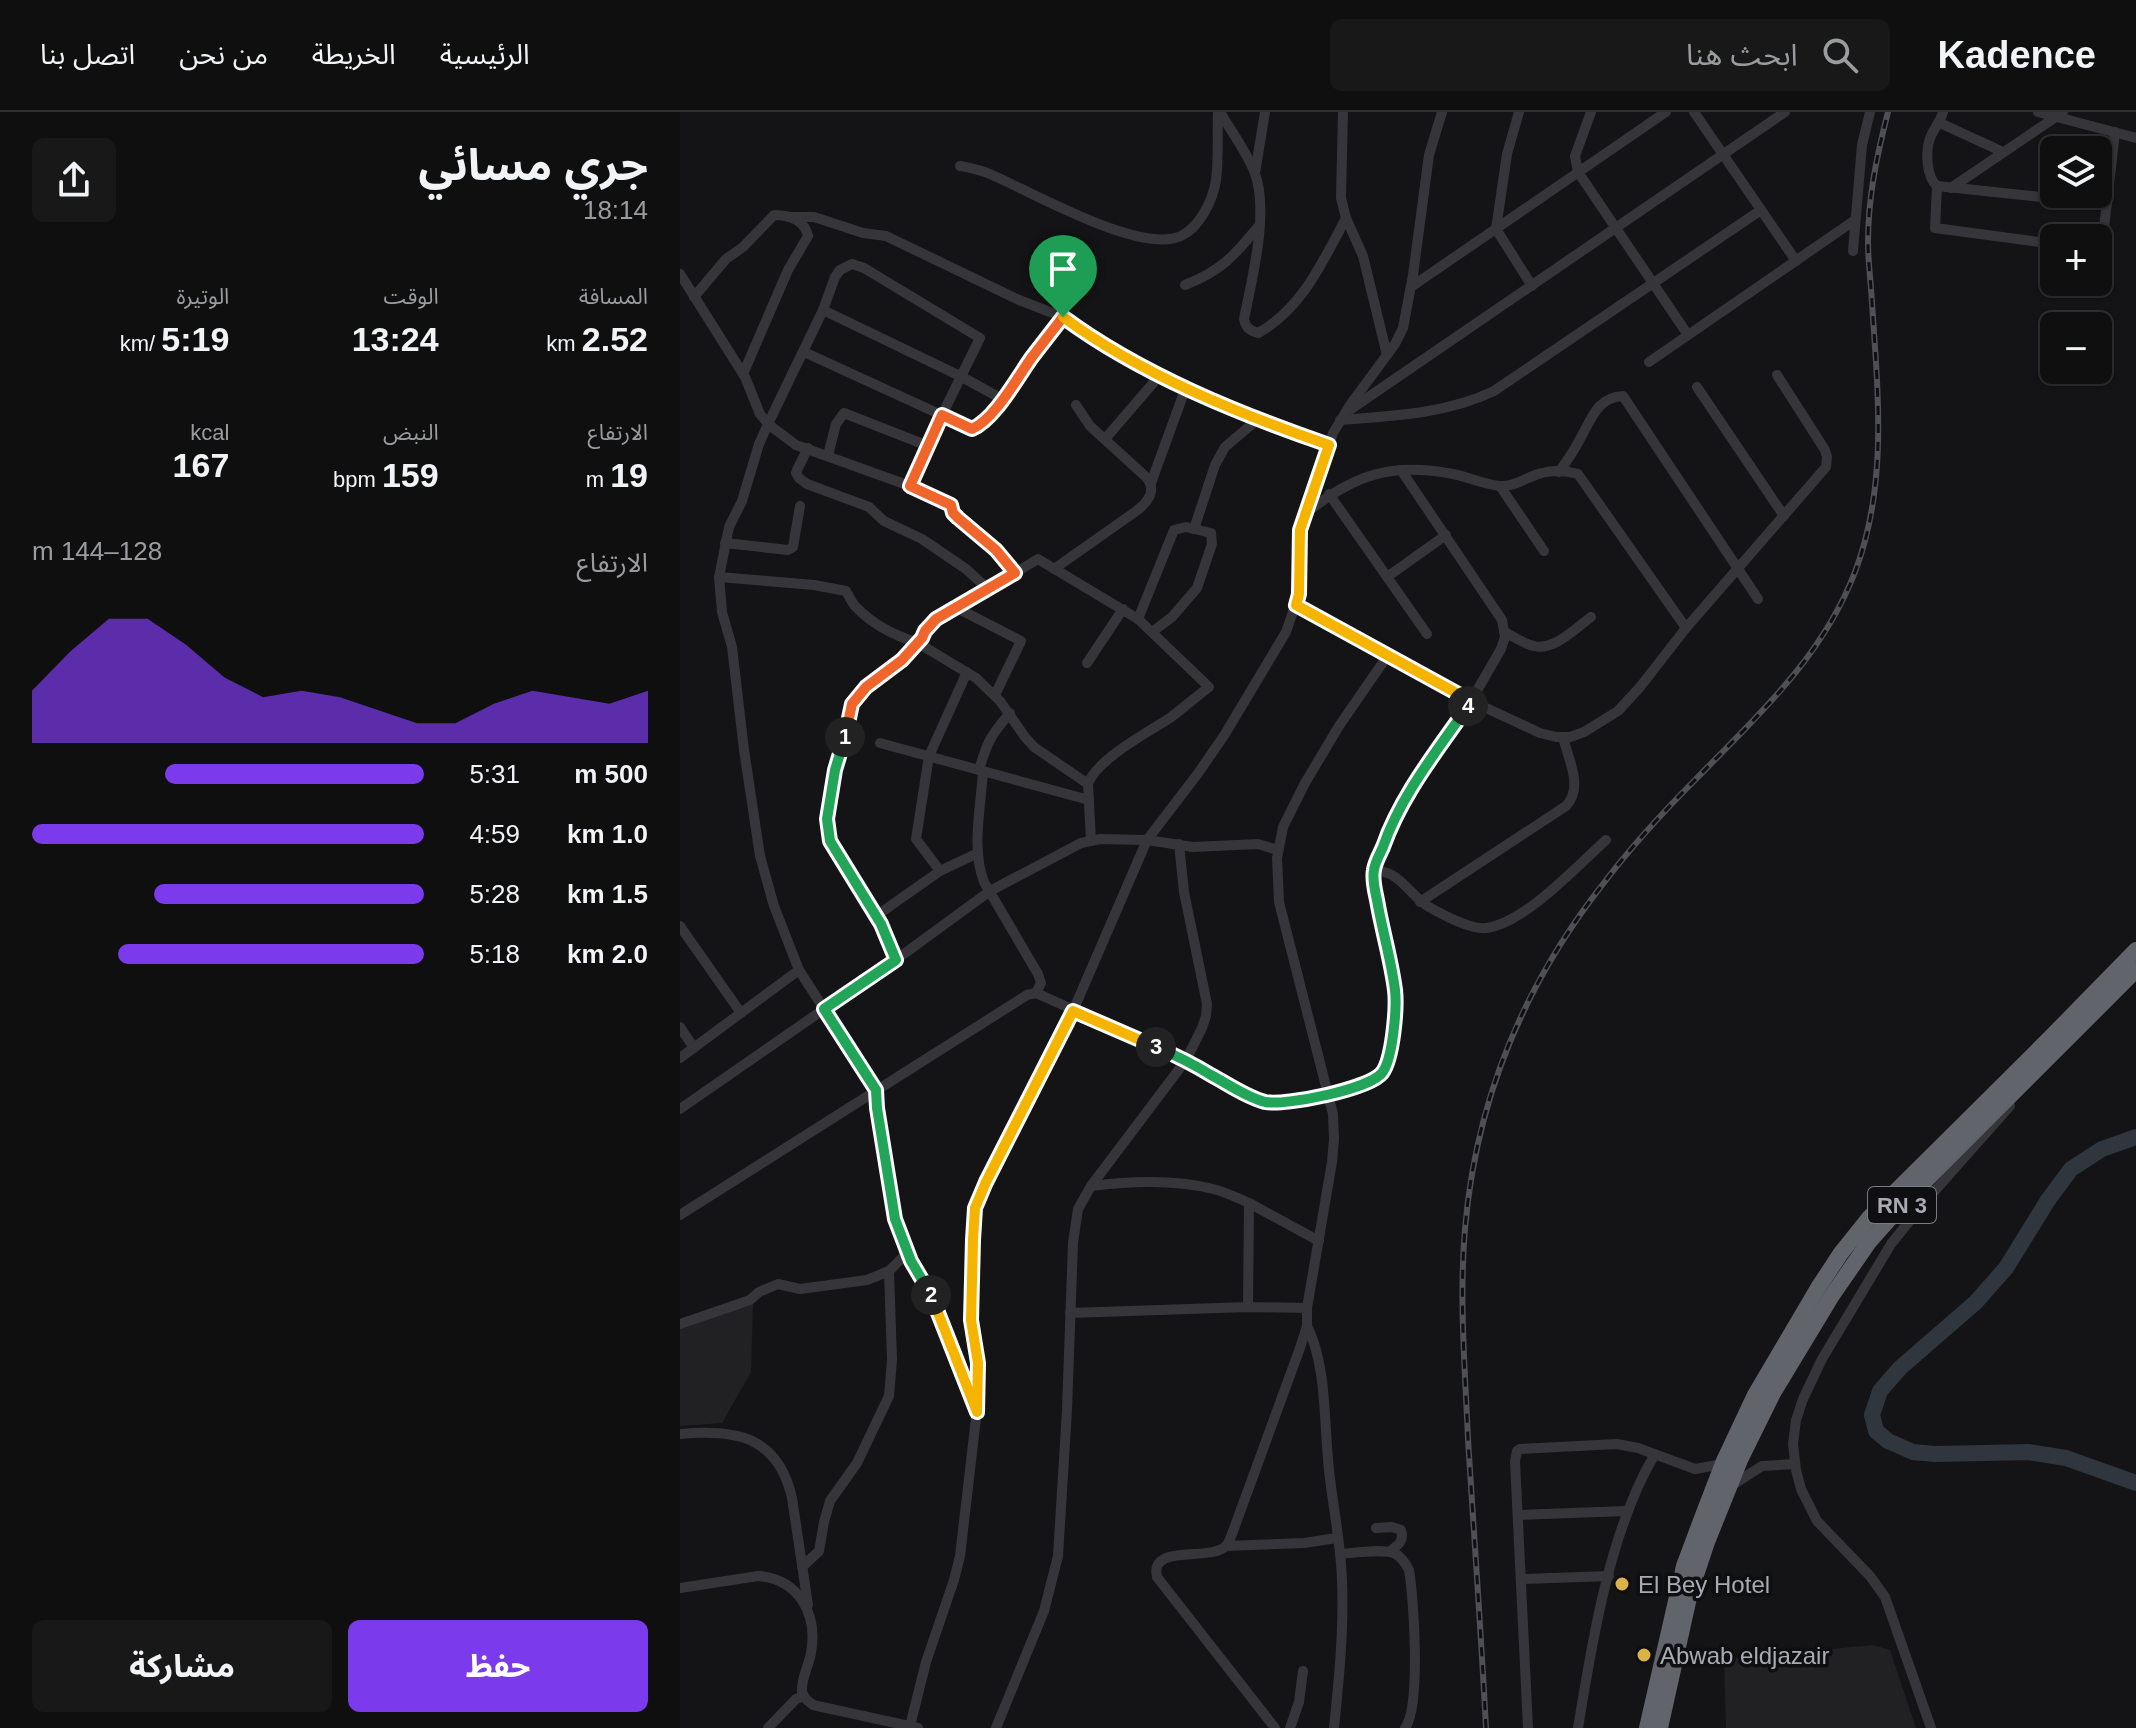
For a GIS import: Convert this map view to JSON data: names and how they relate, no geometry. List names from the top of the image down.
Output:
{
  "streets": {
    "highway": ["RN 3"]
  },
  "places": ["El Bey Hotel", "Abwab eldjazair"],
  "page": {
    "header": "Kadence",
    "search": "ابحث هنا",
    "nav": [
      "الرئيسية",
      "الخريطة",
      "من نحن",
      "اتصل بنا"
    ],
    "heading": ["جري مسائي", "18:14"],
    "map_buttons": ["+", "−"],
    "stats": [
      ["المسافة", "2.52 km"],
      ["الوقت", "13:24"],
      ["الوتيرة", "5:19 /km"],
      ["الارتفاع", "19 m"],
      ["النبض", "159 bpm"],
      ["kcal", "167"]
    ],
    "chart": ["الارتفاع", "128–144 m"],
    "pins": [
      "4",
      "1",
      "3",
      "2"
    ],
    "list": [
      {
        "name": "500 m",
        "note": "5:31"
      },
      {
        "name": "1.0 km",
        "note": "4:59"
      },
      {
        "name": "1.5 km",
        "note": "5:28"
      },
      {
        "name": "2.0 km",
        "note": "5:18"
      }
    ],
    "buttons": ["حفظ", "مشاركة"]
  }
}
